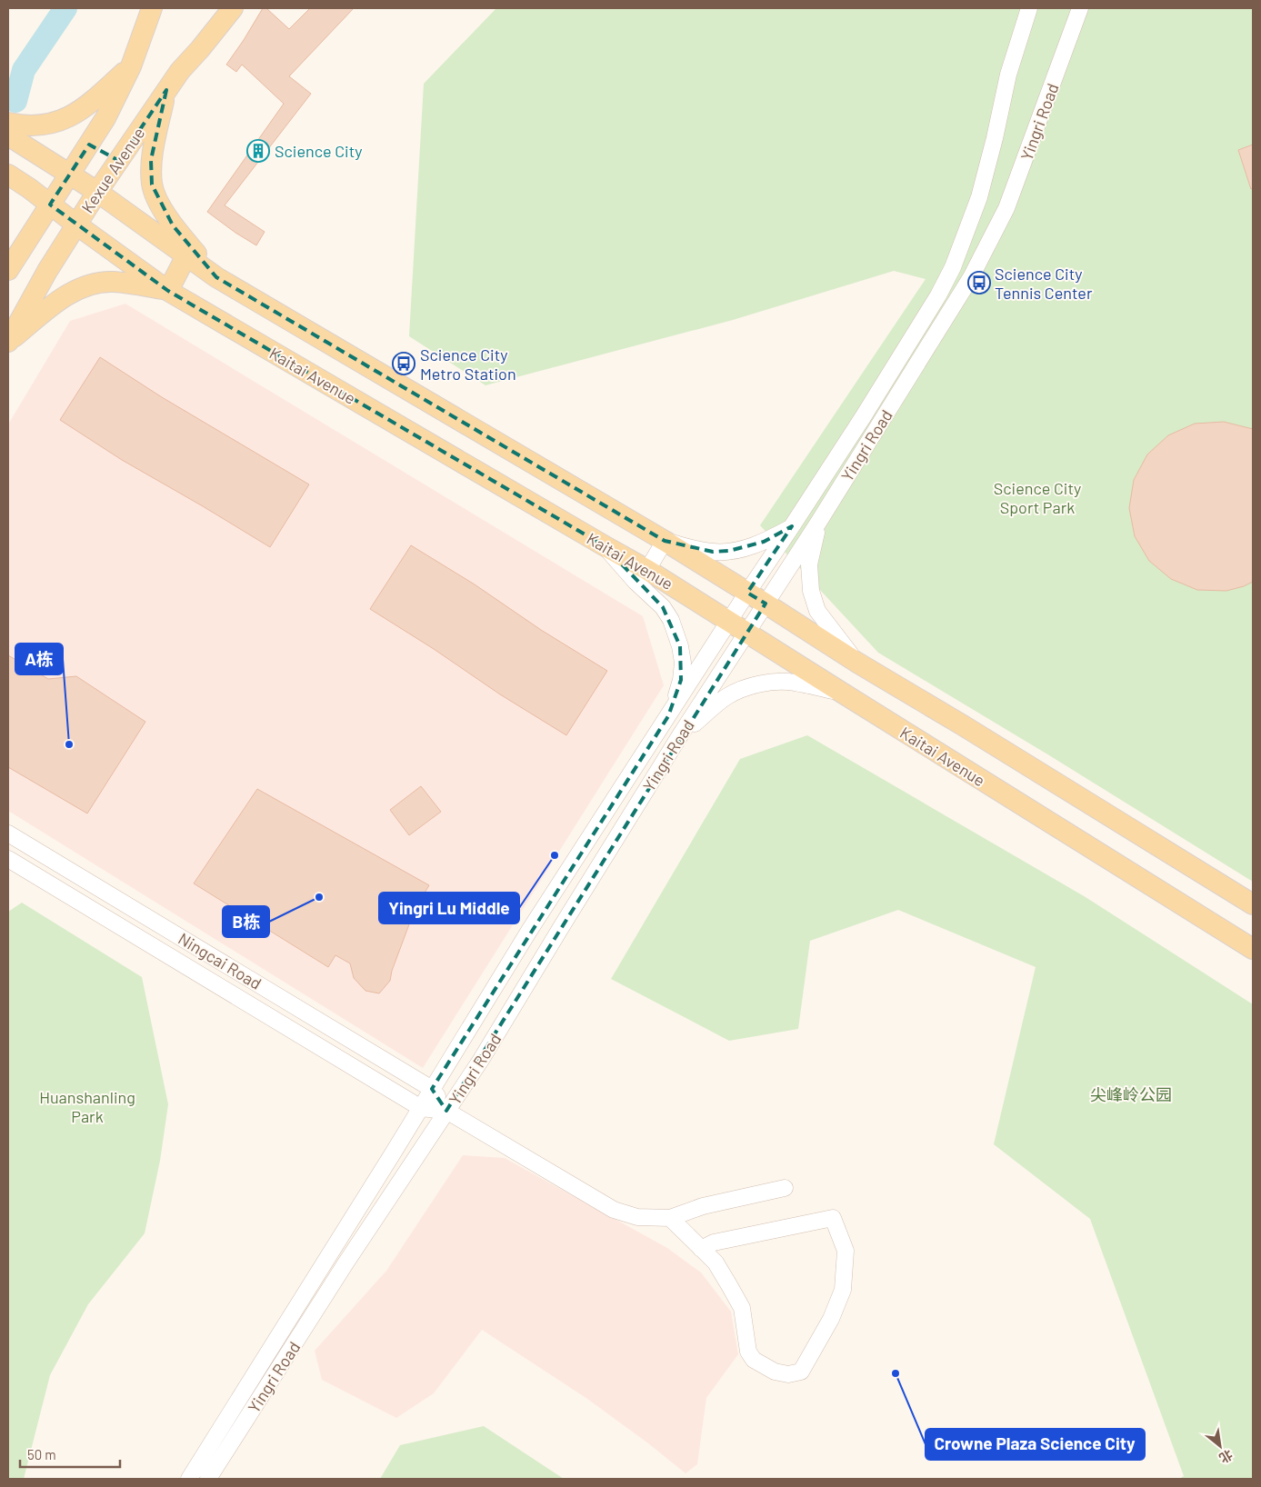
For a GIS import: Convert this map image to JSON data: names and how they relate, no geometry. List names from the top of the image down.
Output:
{
  "streets": {
    "main road": ["Kexue Avenue", "Kaitai Avenue"],
    "street": ["Yingri Road", "Ningcai Road"]
  },
  "crossings": [
    ["Yingri Road", "Kaitai Avenue"],
    ["Yingri Road", "Ningcai Road"],
    ["Kexue Avenue", "Kaitai Avenue"]
  ],
  "parks": ["Science City Sport Park", "尖峰岭公园", "Huanshanling Park"],
  "places": {
    "building": ["Science City"],
    "bus stop": ["Science City Tennis Center", "Science City Metro Station"],
    "other": [
      "A栋",
      "Yingri Lu Middle",
      "B栋",
      "Crowne Plaza Science City"
    ]
  },
  "scale_bar": "50 m",
  "north": "bottom right"
}
